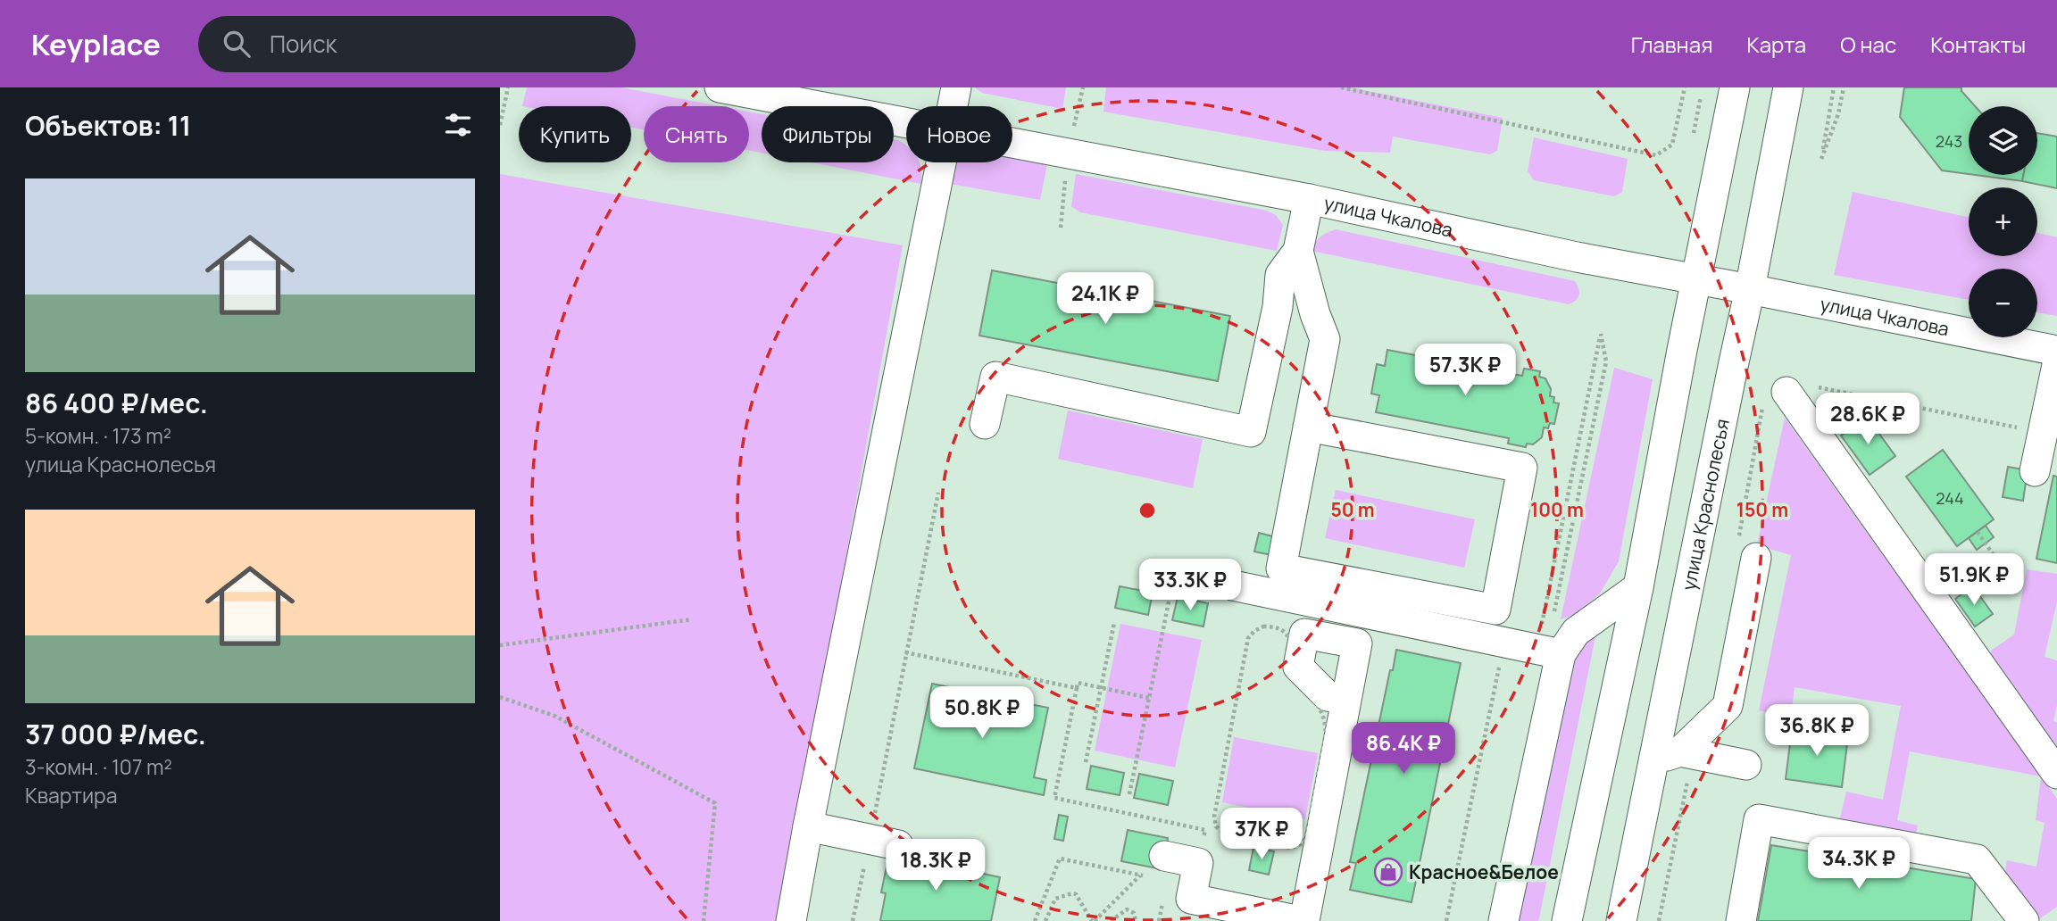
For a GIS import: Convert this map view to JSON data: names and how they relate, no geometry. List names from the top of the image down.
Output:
{
  "streets": {
    "street": ["улица Чкалова", "улица Краснолесья"]
  },
  "crossings": [
    ["улица Чкалова", "улица Краснолесья"]
  ],
  "places": {
    "shop": ["Красное&Белое"]
  },
  "house_numbers": ["243", "244"],
  "page": {
    "header": "Keyplace",
    "search": "Поиск",
    "nav": [
      "Главная",
      "Карта",
      "О нас",
      "Контакты"
    ],
    "heading": "Объектов: 11",
    "map_buttons": ["+", "−"],
    "chip": [
      "Купить",
      "Снять",
      "Фильтры",
      "Новое"
    ],
    "list": [
      {
        "name": "86 400 ₽/мес.",
        "note": "5-комн. · 173 m² · улица Краснолесья"
      },
      {
        "name": "37 000 ₽/мес.",
        "note": "3-комн. · 107 m² · Квартира"
      }
    ],
    "price": [
      "24.1K ₽",
      "57.3K ₽",
      "28.6K ₽",
      "51.9K ₽",
      "33.3K ₽",
      "50.8K ₽",
      "36.8K ₽",
      "86.4K ₽",
      "37K ₽",
      "34.3K ₽",
      "18.3K ₽"
    ]
  },
  "rings": ["50 m", "100 m", "150 m"]
}
